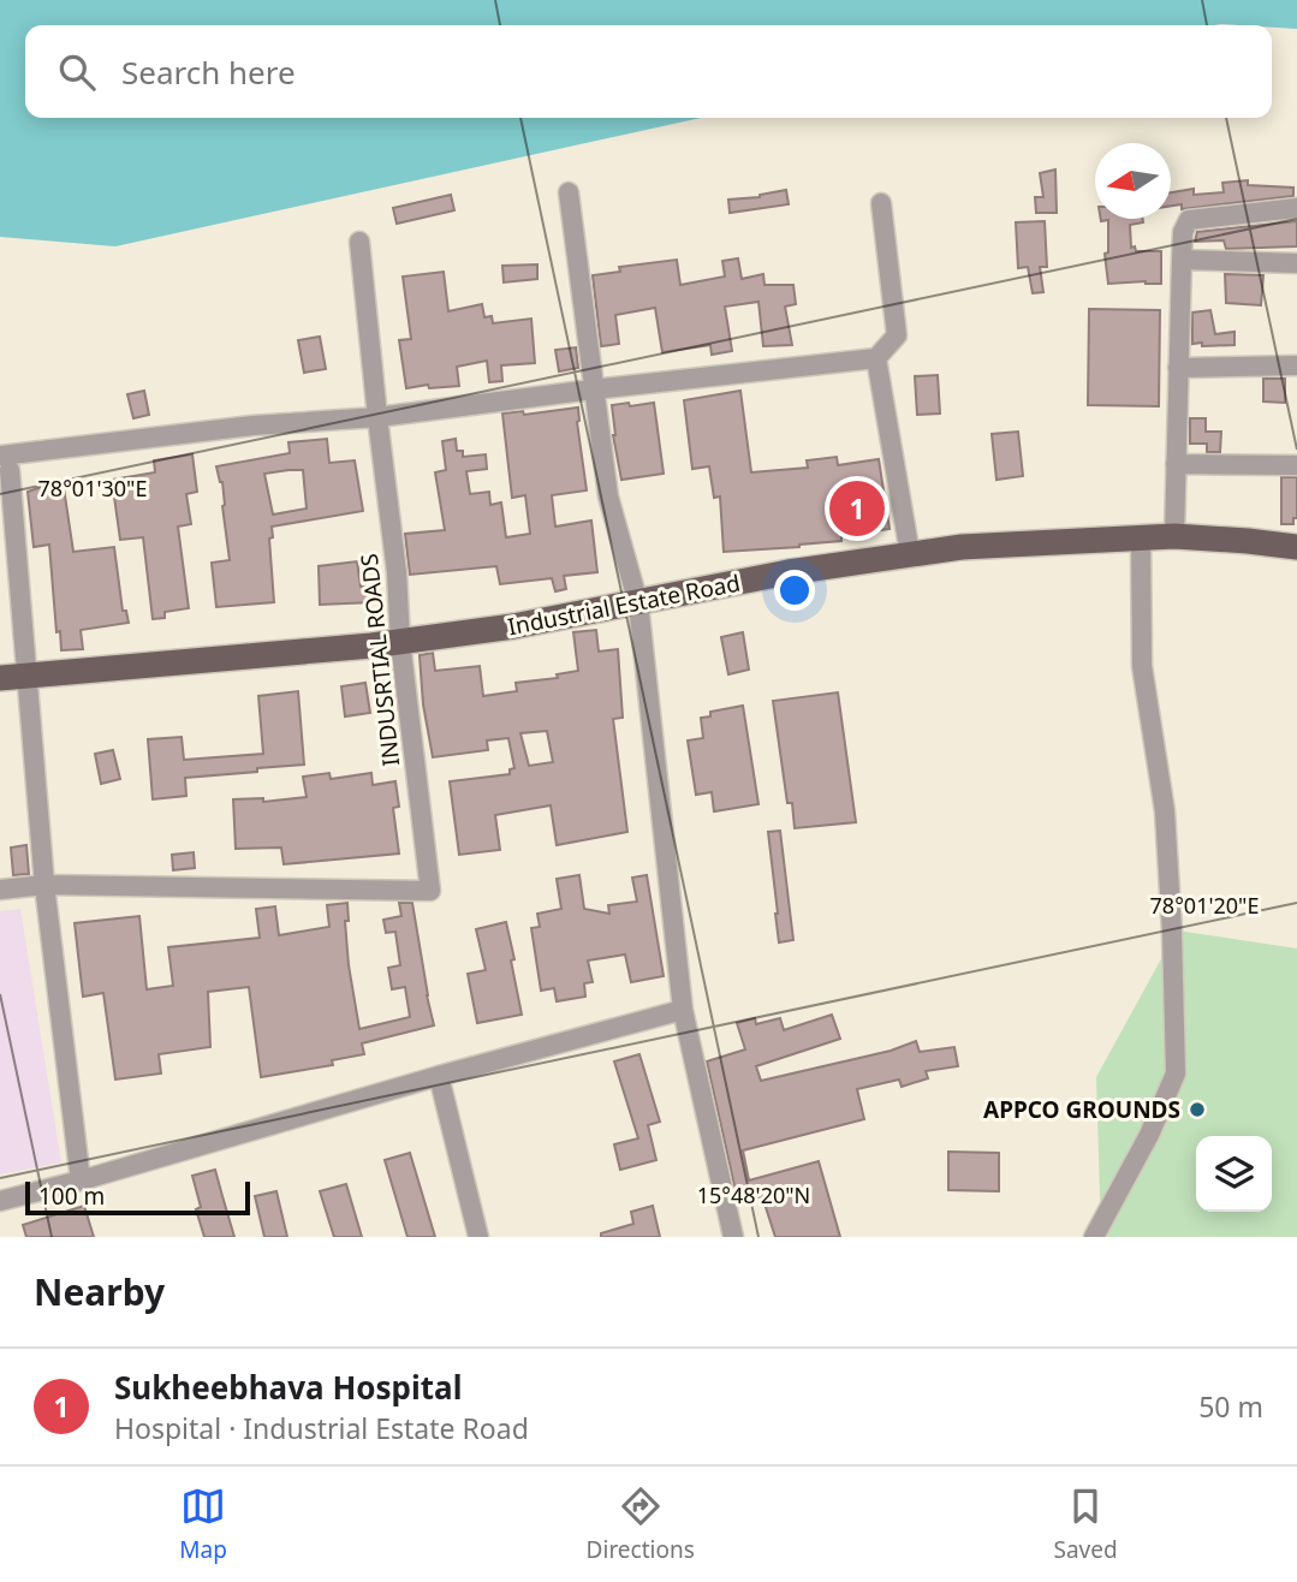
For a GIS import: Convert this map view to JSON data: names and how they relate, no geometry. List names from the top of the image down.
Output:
{
  "streets": {
    "main road": ["Industrial Estate Road"],
    "street": ["INDUSRTIAL ROADS"]
  },
  "crossings": [
    ["Industrial Estate Road", "INDUSRTIAL ROADS"]
  ],
  "places": ["APPCO GROUNDS"],
  "scale_bar": "100 m",
  "north": "left",
  "page": {
    "search": "Search here",
    "pins": "1",
    "scale": "100 m",
    "heading": "Nearby",
    "list": [
      {
        "mark": "1",
        "name": "Sukheebhava Hospital",
        "note": "Hospital · Industrial Estate Road",
        "value": "50 m"
      }
    ],
    "nav": ["Map", "Directions", "Saved"]
  },
  "coordinates": ["78°01'30\"E", "78°01'20\"E", "15°48'20\"N"]
}
